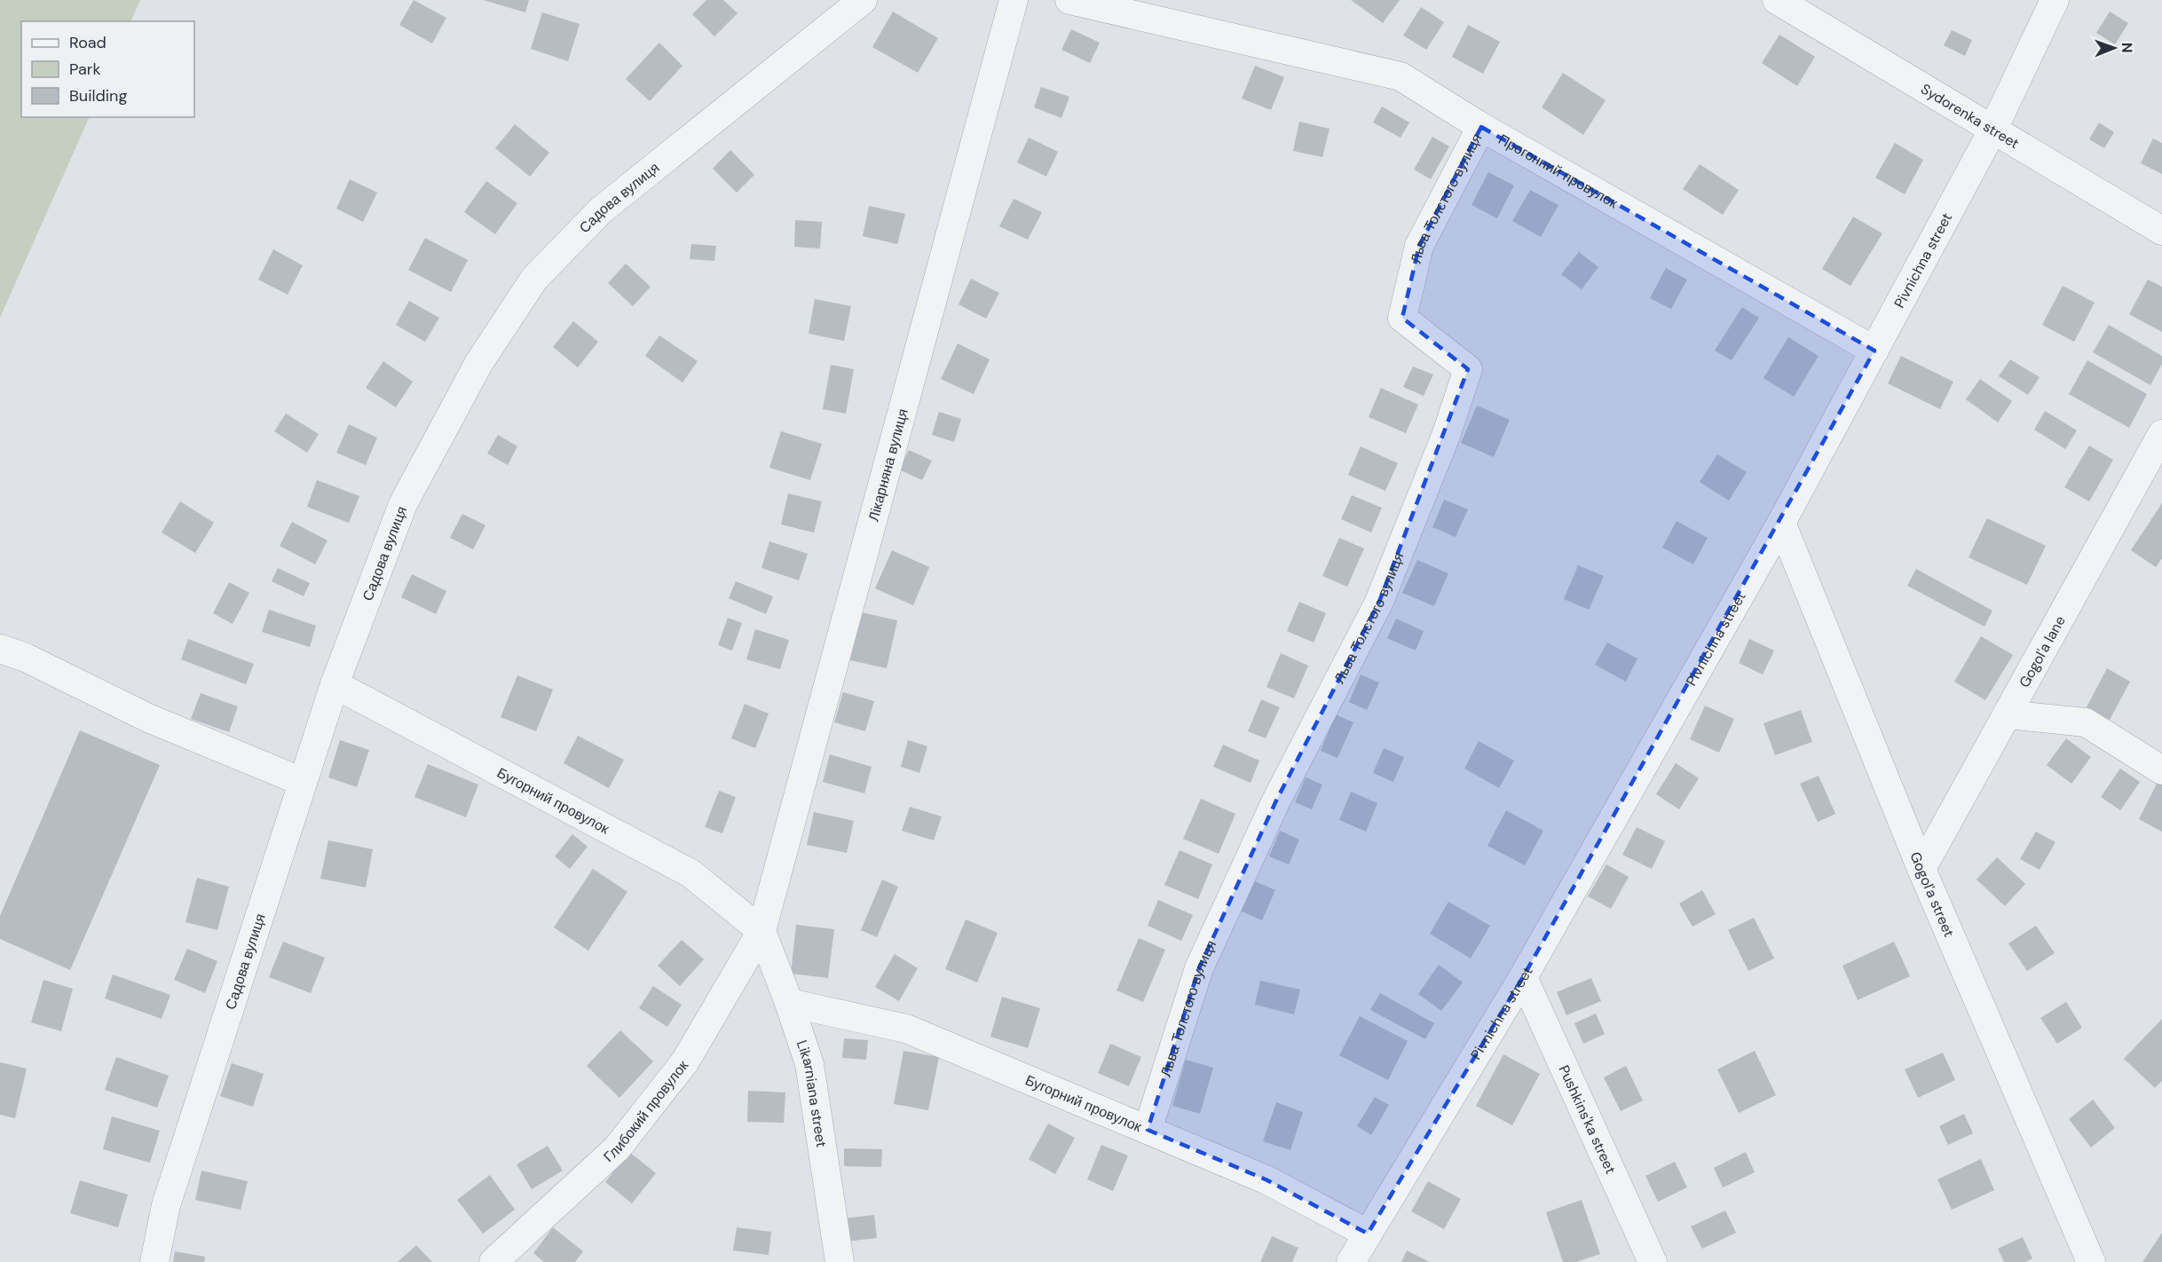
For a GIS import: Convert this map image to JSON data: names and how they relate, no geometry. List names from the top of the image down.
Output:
{
  "streets": {
    "street": [
      "Sydorenka street",
      "Прогонний провулок",
      "Садова вулиця",
      "Льва Толстого вулиця",
      "Pivnichna street",
      "Лікарняна вулиця",
      "Gogol'a lane",
      "Бугорний провулок",
      "Gogol'a street",
      "Likarniana street",
      "Глибокий провулок",
      "Pushkins'ka street"
    ]
  },
  "crossings": [
    ["Sydorenka street", "Pivnichna street"],
    ["Прогонний провулок", "Льва Толстого вулиця"],
    ["Прогонний провулок", "Pivnichna street"],
    ["Садова вулиця", "Бугорний провулок"],
    ["Льва Толстого вулиця", "Бугорний провулок"],
    ["Pivnichna street", "Бугорний провулок"],
    ["Pivnichna street", "Gogol'a street"],
    ["Pivnichna street", "Pushkins'ka street"],
    ["Лікарняна вулиця", "Бугорний провулок"],
    ["Лікарняна вулиця", "Likarniana street"],
    ["Лікарняна вулиця", "Глибокий провулок"],
    ["Gogol'a lane", "Gogol'a street"],
    ["Бугорний провулок", "Likarniana street"],
    ["Бугорний провулок", "Глибокий провулок"],
    ["Likarniana street", "Глибокий провулок"]
  ],
  "legend": ["Road", "Park", "Building"],
  "north": "right"
}
